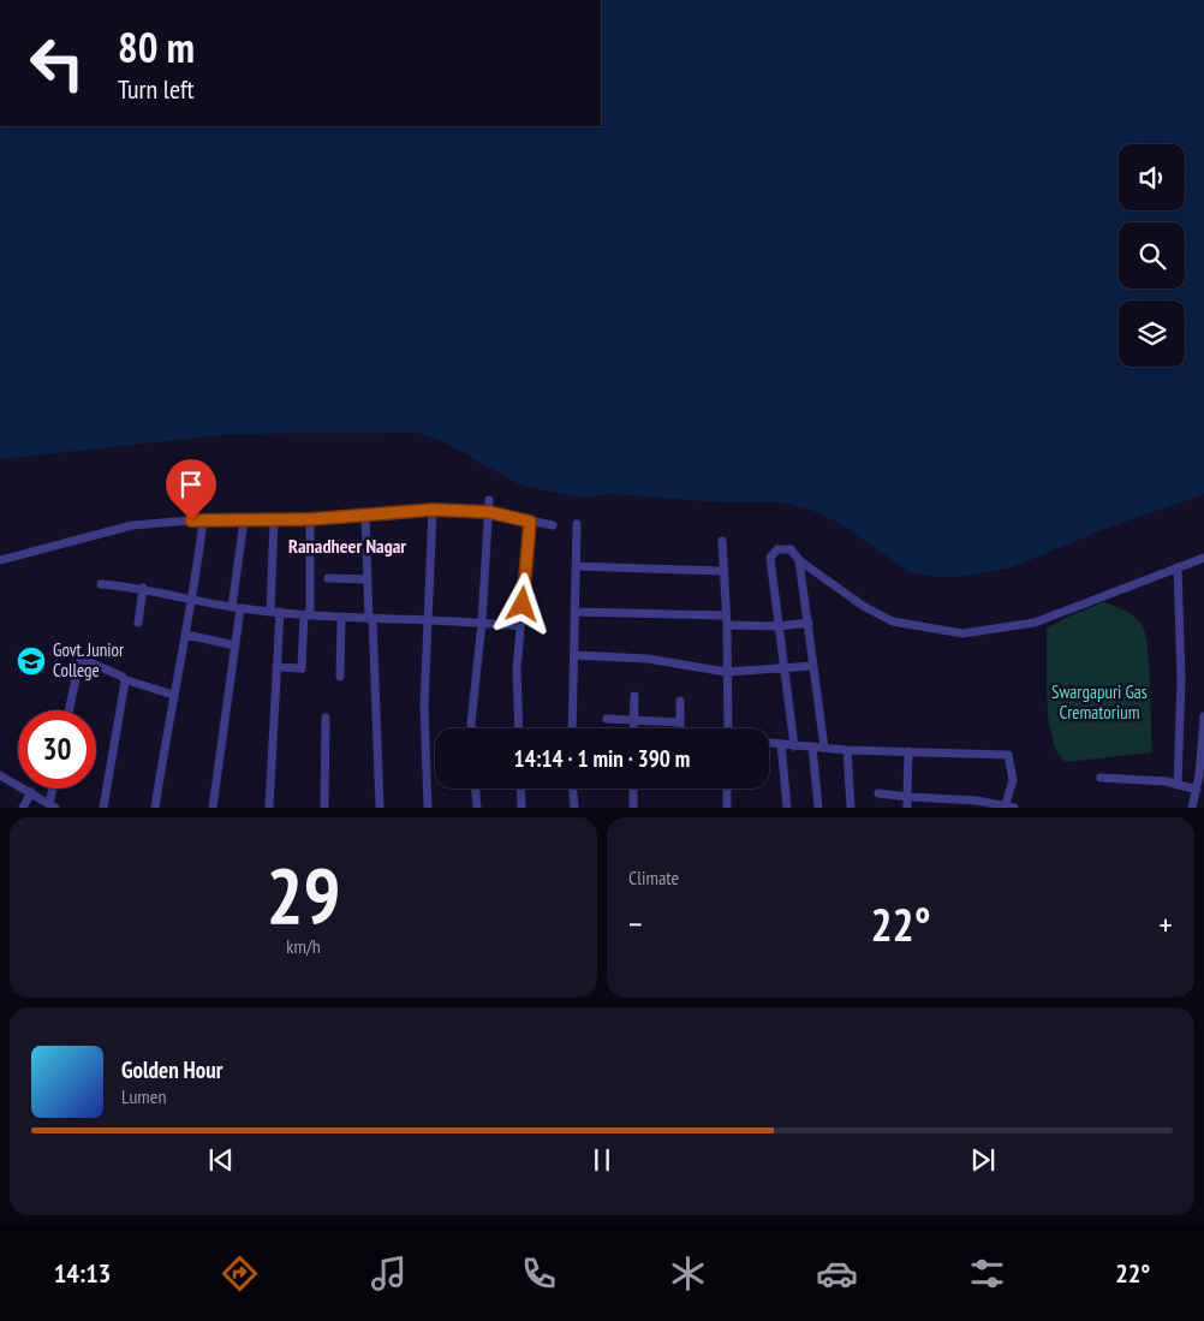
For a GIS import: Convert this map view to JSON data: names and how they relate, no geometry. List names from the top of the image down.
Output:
{
  "districts": ["Ranadheer Nagar"],
  "parks": ["Swargapuri Gas Crematorium"],
  "places": {
    "school or university": ["Govt. Junior College"]
  },
  "page": {
    "turn": ["80 m", "Turn left"],
    "limit": "30",
    "trip": "14:14 · 1 min · 390 m",
    "tile": [
      ["29", "km/h"],
      "Climate"
    ],
    "heat": ["−", "22°", "+"],
    "song": ["Golden Hour", "Lumen"],
    "tabs": ["14:13", "22°"]
  }
}
